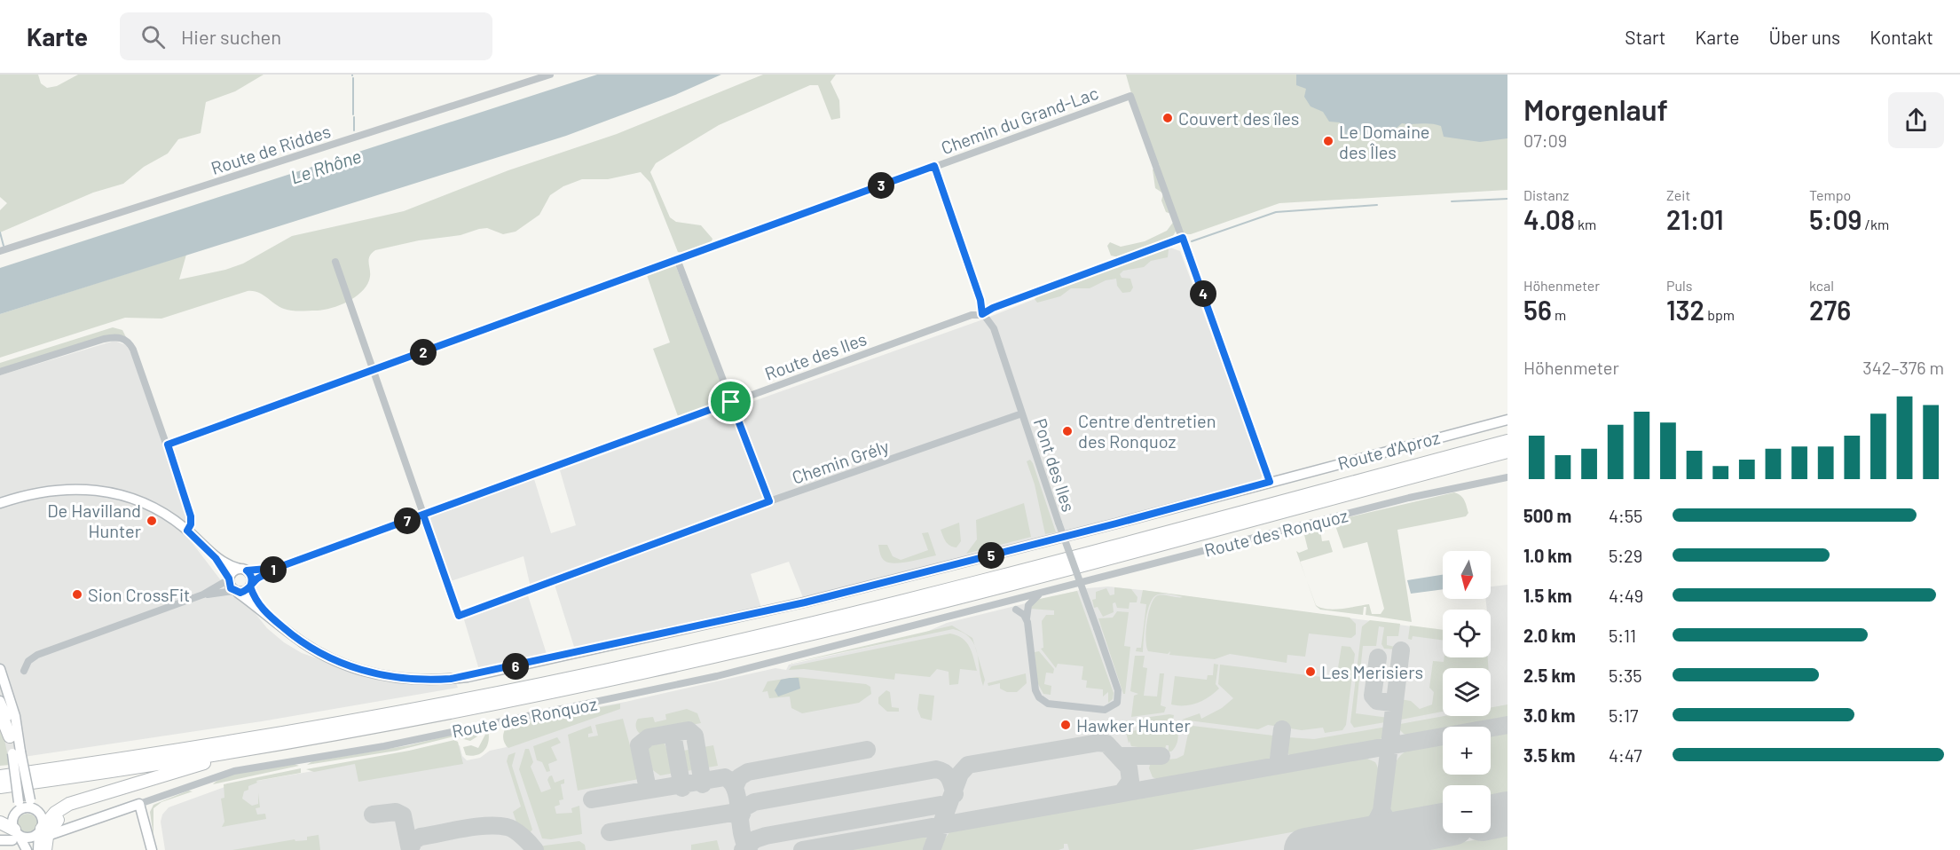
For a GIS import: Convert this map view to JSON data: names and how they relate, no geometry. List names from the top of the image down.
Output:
{
  "streets": {
    "street": [
      "Chemin du Grand-Lac",
      "Route de Riddes",
      "Route des Iles",
      "Route d'Aproz",
      "Chemin Grély",
      "Pont des Iles",
      "Route des Ronquoz"
    ]
  },
  "crossings": [
    ["Chemin du Grand-Lac", "Route des Iles"],
    ["Chemin du Grand-Lac", "Pont des Iles"],
    ["Route des Iles", "Route d'Aproz"],
    ["Route des Iles", "Chemin Grély"],
    ["Route des Iles", "Pont des Iles"],
    ["Chemin Grély", "Pont des Iles"]
  ],
  "water": ["Le Rhône"],
  "places": [
    "Couvert des îles",
    "Le Domaine des Îles",
    "Centre d'entretien des Ronquoz",
    "De Havilland Hunter",
    "Sion CrossFit",
    "Les Merisiers",
    "Hawker Hunter"
  ],
  "north": "bottom",
  "page": {
    "header": "Karte",
    "search": "Hier suchen",
    "nav": [
      "Start",
      "Karte",
      "Über uns",
      "Kontakt"
    ],
    "heading": ["Morgenlauf", "07:09"],
    "stats": [
      ["Distanz", "4.08 km"],
      ["Zeit", "21:01"],
      ["Tempo", "5:09 /km"],
      ["Höhenmeter", "56 m"],
      ["Puls", "132 bpm"],
      ["kcal", "276"]
    ],
    "pins": [
      "3",
      "4",
      "2",
      "7",
      "5",
      "1",
      "6"
    ],
    "chart": ["Höhenmeter", "342–376 m"],
    "list": [
      {
        "name": "500 m",
        "note": "4:55"
      },
      {
        "name": "1.0 km",
        "note": "5:29"
      },
      {
        "name": "1.5 km",
        "note": "4:49"
      },
      {
        "name": "2.0 km",
        "note": "5:11"
      },
      {
        "name": "2.5 km",
        "note": "5:35"
      },
      {
        "name": "3.0 km",
        "note": "5:17"
      },
      {
        "name": "3.5 km",
        "note": "4:47"
      }
    ],
    "map_buttons": ["+", "−"]
  }
}
